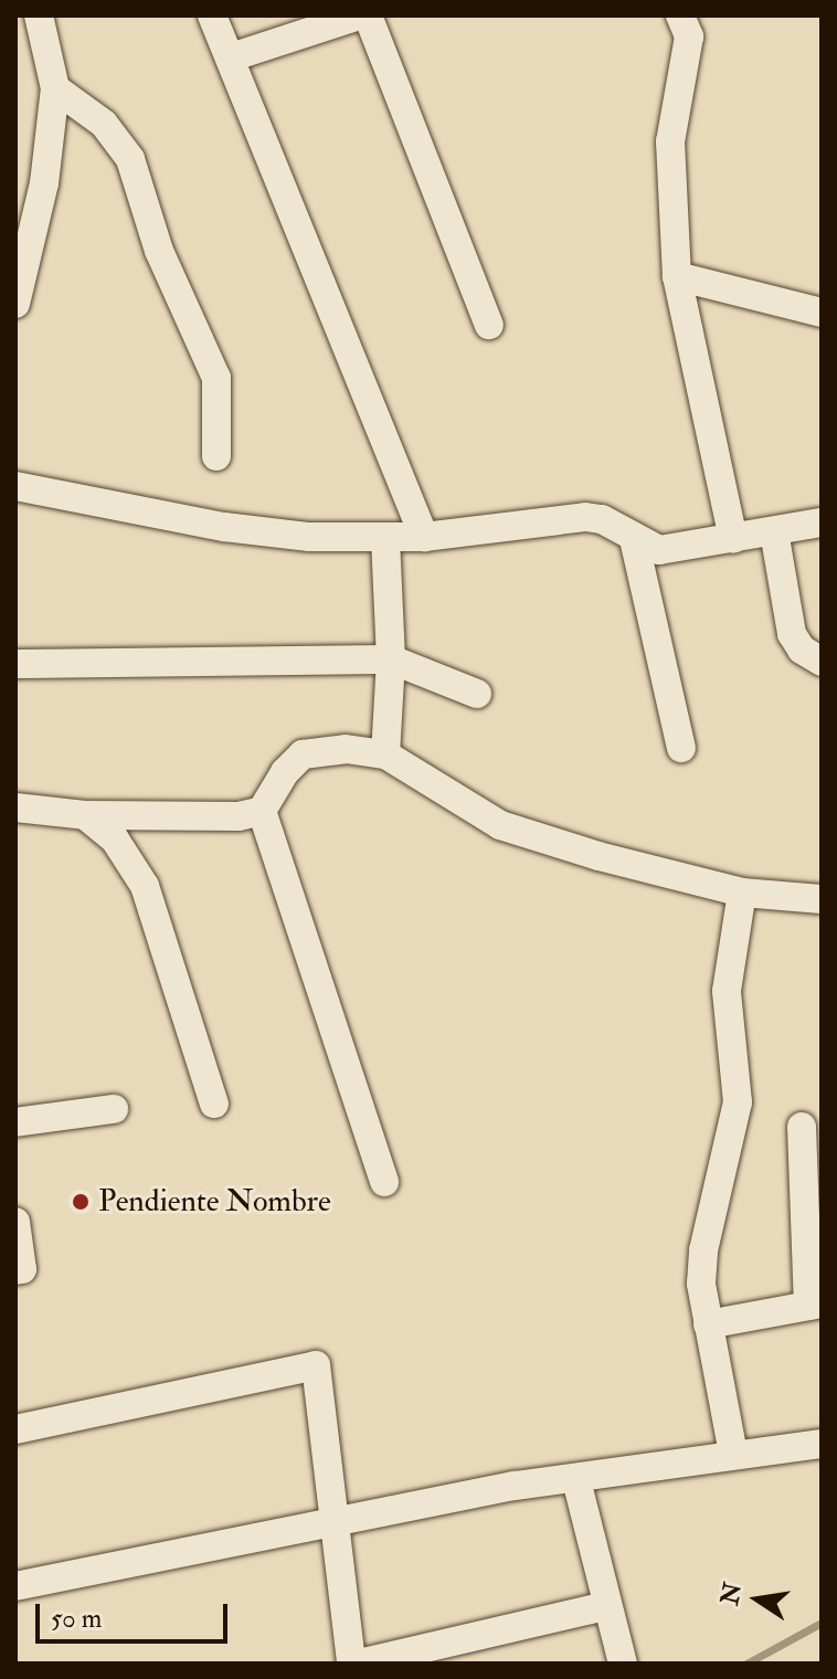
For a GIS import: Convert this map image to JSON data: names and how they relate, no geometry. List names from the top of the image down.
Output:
{
  "places": ["Pendiente Nombre"],
  "scale_bar": "50 m",
  "north": "left"
}
